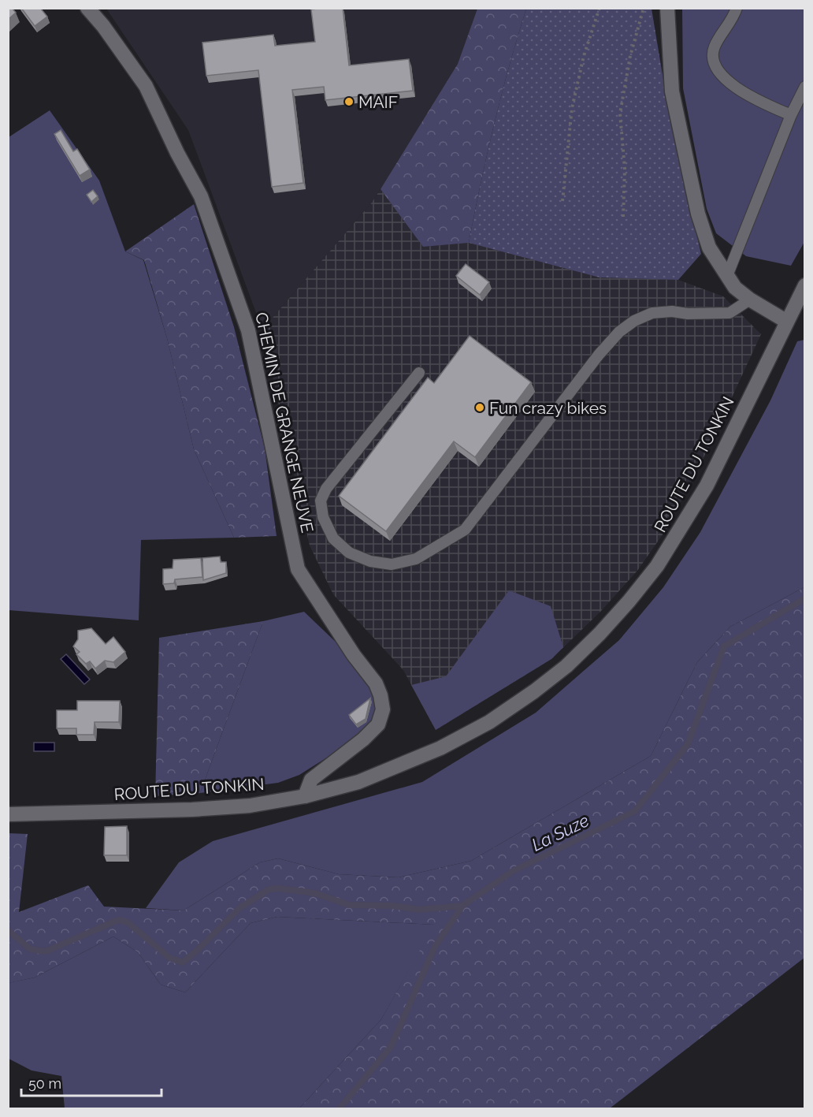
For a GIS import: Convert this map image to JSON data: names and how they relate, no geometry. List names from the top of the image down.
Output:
{
  "streets": {
    "street": ["CHEMIN DE GRANGE NEUVE", "ROUTE DU TONKIN"]
  },
  "crossings": [
    ["CHEMIN DE GRANGE NEUVE", "ROUTE DU TONKIN"]
  ],
  "water": ["La Suze"],
  "places": ["MAIF", "Fun crazy bikes"],
  "scale_bar": "50 m"
}
